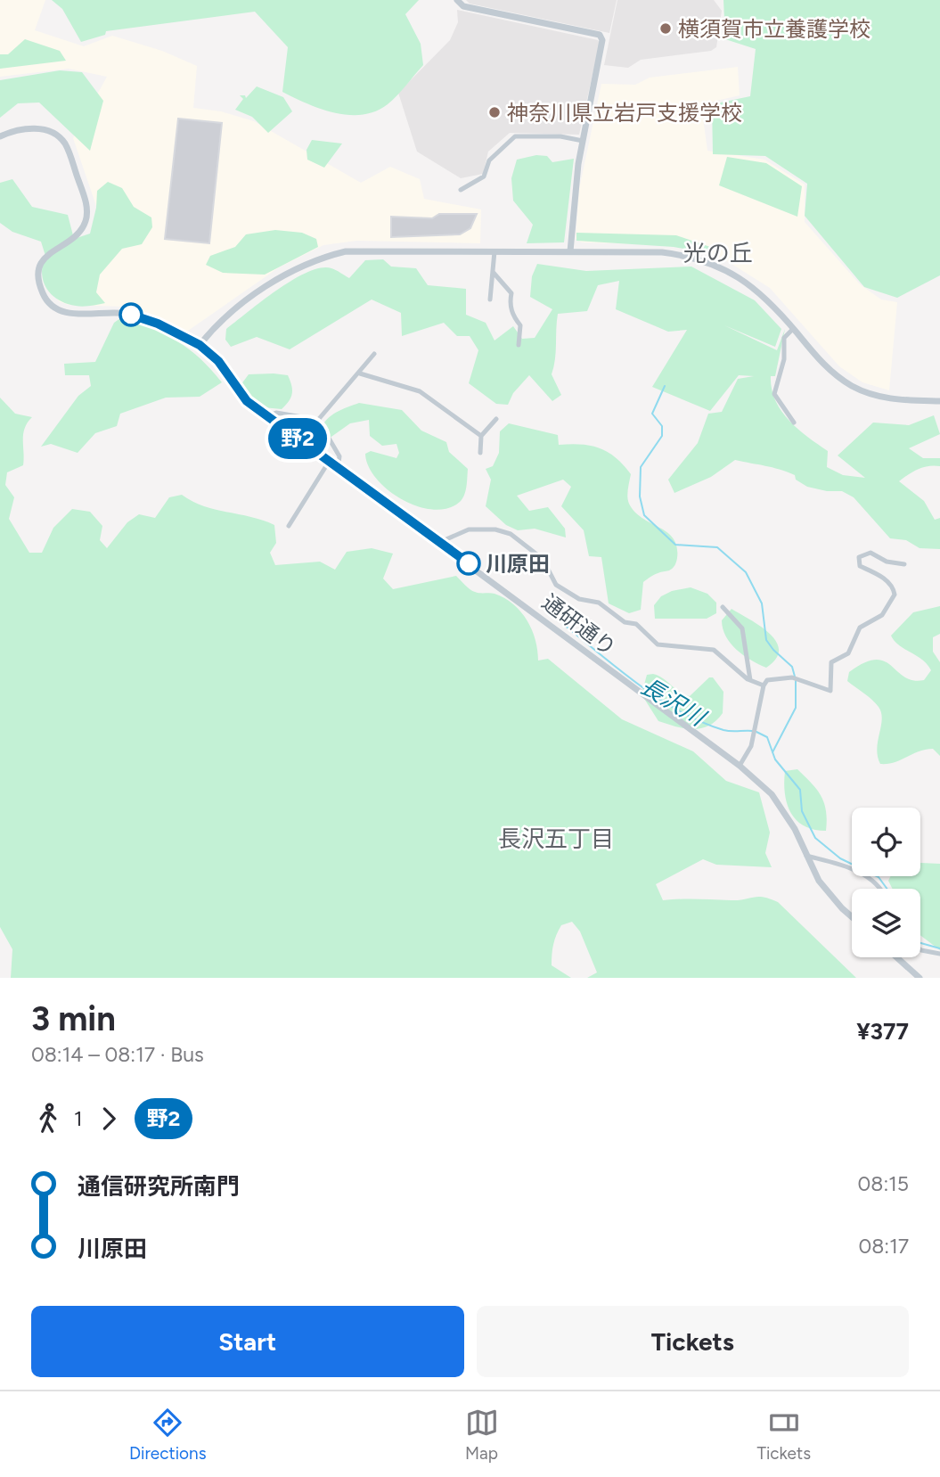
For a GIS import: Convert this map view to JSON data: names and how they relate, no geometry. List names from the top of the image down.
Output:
{
  "streets": {
    "street": ["通研通り"]
  },
  "districts": ["光の丘", "長沢五丁目"],
  "water": ["長沢川"],
  "places": ["横須賀市立養護学校", "神奈川県立岩戸支援学校", "川原田"],
  "lines": ["bus line 野2"],
  "page": {
    "on_map": "野2",
    "heading": ["3 min", "08:14 – 08:17 · Bus", "¥377"],
    "legs": ["1", "野2"],
    "list": [
      {
        "name": "通信研究所南門",
        "value": "08:15"
      },
      {
        "name": "川原田",
        "value": "08:17"
      }
    ],
    "buttons": ["Start", "Tickets"],
    "tabs": ["Directions", "Map", "Tickets"]
  }
}
